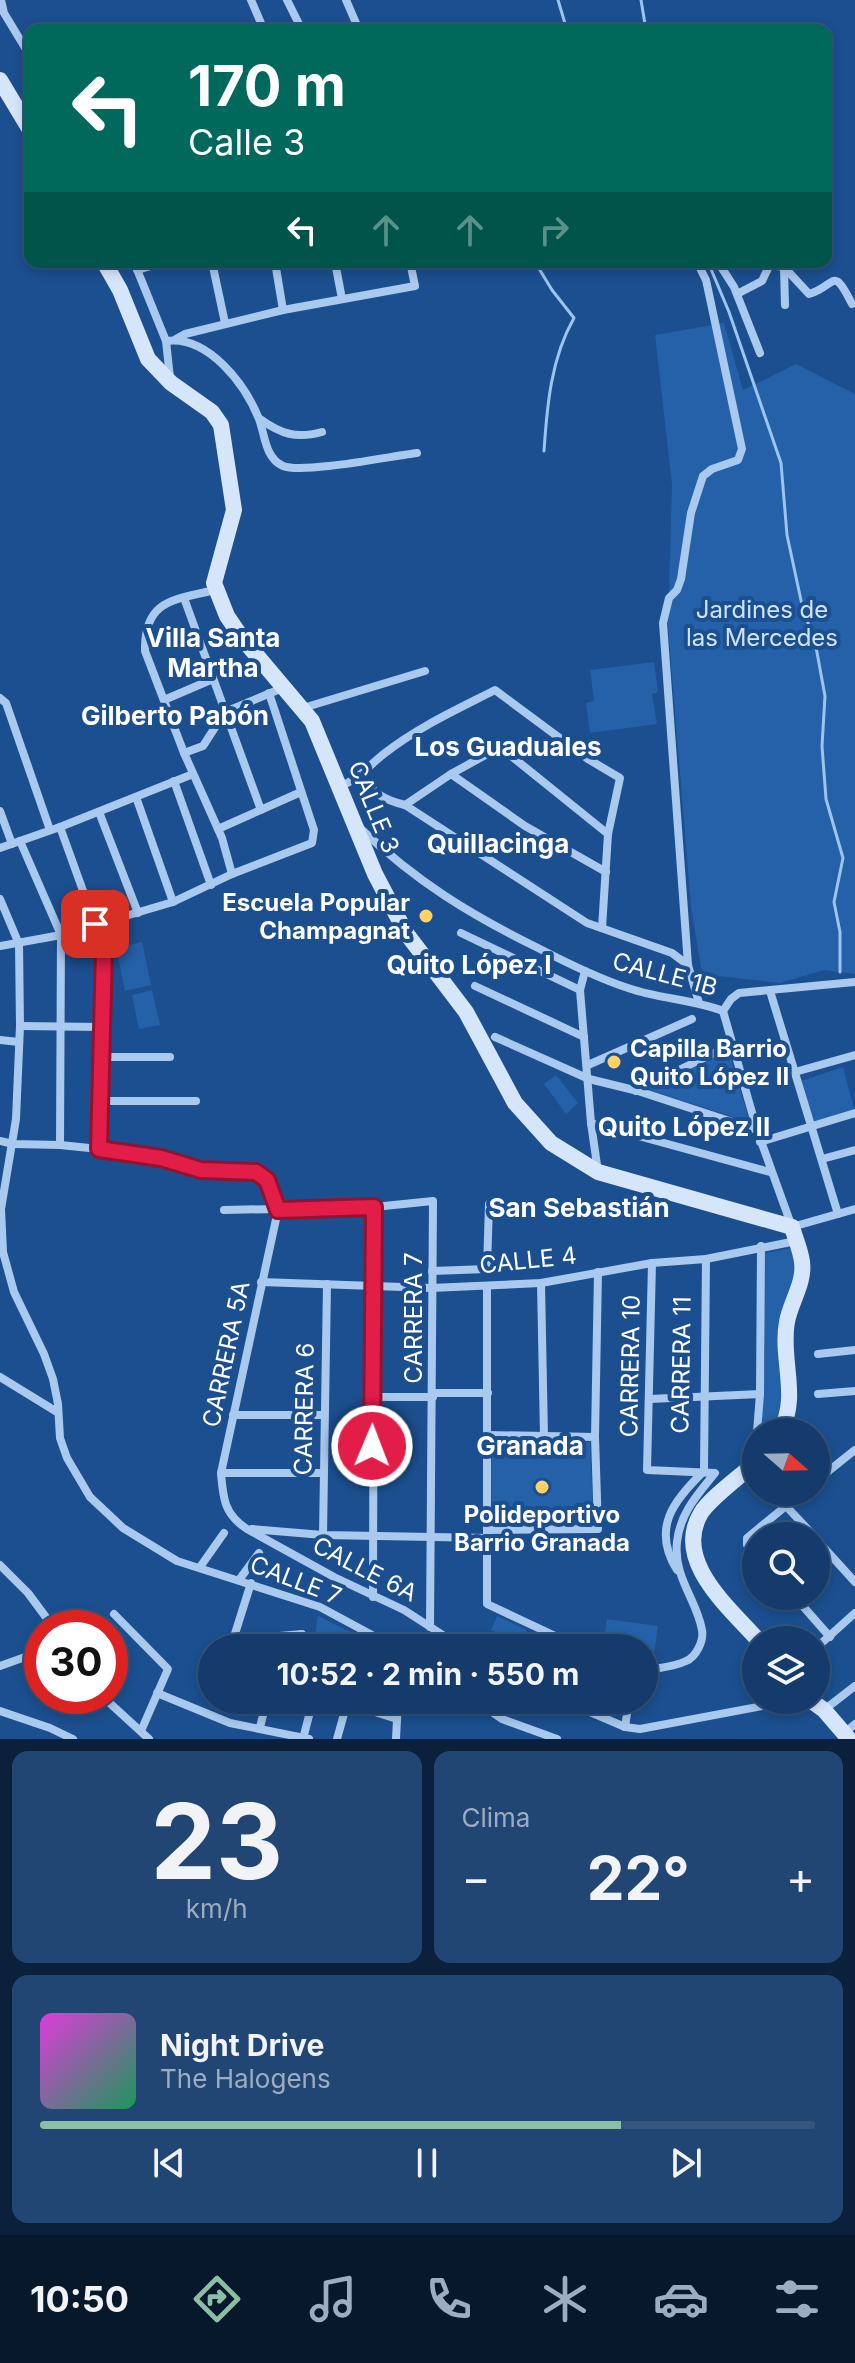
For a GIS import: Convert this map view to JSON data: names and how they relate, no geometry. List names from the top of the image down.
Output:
{
  "streets": {
    "street": [
      "CALLE 3",
      "CALLE 1B",
      "CALLE 4",
      "CARRERA 7",
      "CARRERA 5A",
      "CARRERA 11",
      "CARRERA 10",
      "CARRERA 6",
      "CALLE 6A",
      "CALLE 7"
    ]
  },
  "crossings": [
    ["CALLE 3", "CALLE 1B"],
    ["CALLE 3", "CALLE 4"],
    ["CALLE 4", "CARRERA 7"],
    ["CALLE 4", "CARRERA 5A"],
    ["CALLE 4", "CARRERA 11"],
    ["CALLE 4", "CARRERA 10"],
    ["CALLE 4", "CARRERA 6"],
    ["CARRERA 7", "CALLE 6A"],
    ["CARRERA 5A", "CALLE 6A"],
    ["CARRERA 11", "CARRERA 10"]
  ],
  "districts": [
    "Villa Santa Martha",
    "Gilberto Pabón",
    "Los Guaduales",
    "Quillacinga",
    "Quito López I",
    "Quito López II",
    "San Sebastián",
    "Granada"
  ],
  "parks": ["Jardines de las Mercedes"],
  "places": ["Escuela Popular Champagnat", "Capilla Barrio Quito López II", "Polideportivo Barrio Granada"],
  "north": "right",
  "page": {
    "turn": ["170 m", "Calle 3"],
    "limit": "30",
    "trip": "10:52 · 2 min · 550 m",
    "tile": [
      ["23", "km/h"],
      "Clima"
    ],
    "heat": ["−", "22°", "+"],
    "song": ["Night Drive", "The Halogens"],
    "tabs": "10:50"
  }
}
